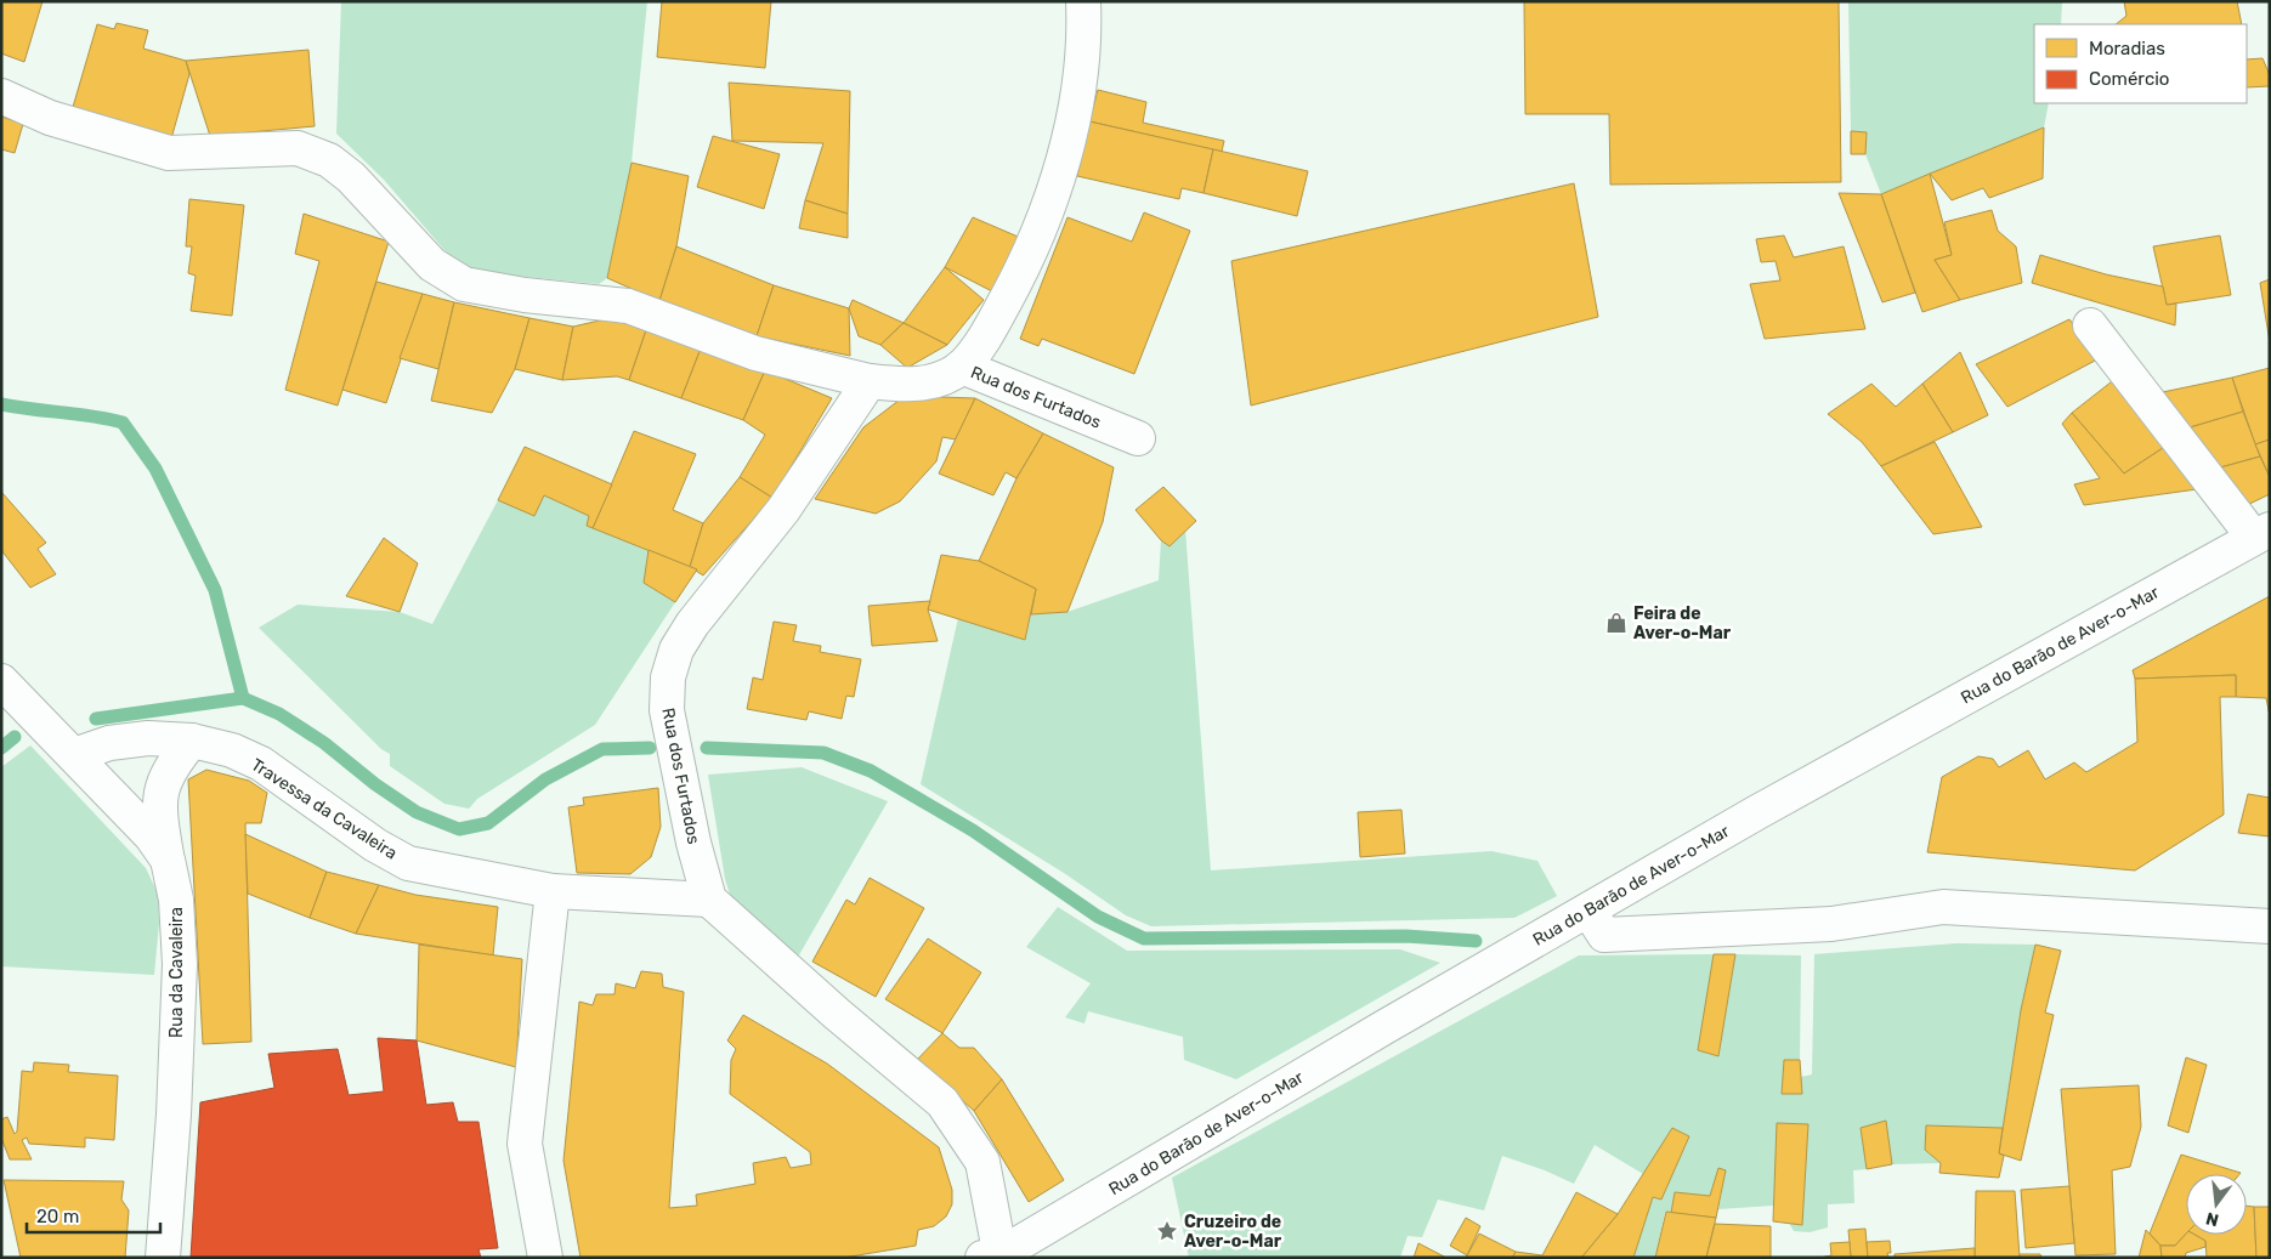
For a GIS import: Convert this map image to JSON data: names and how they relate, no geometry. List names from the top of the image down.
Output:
{
  "streets": {
    "street": [
      "Rua dos Furtados",
      "Rua do Barão de Aver-o-Mar",
      "Travessa da Cavaleira",
      "Rua da Cavaleira"
    ]
  },
  "crossings": [
    ["Rua dos Furtados", "Travessa da Cavaleira"],
    ["Travessa da Cavaleira", "Rua da Cavaleira"]
  ],
  "places": {
    "shop": ["Feira de Aver-o-Mar"],
    "place": ["Cruzeiro de Aver-o-Mar"]
  },
  "legend": ["Moradias", "Comércio"],
  "scale_bar": "20 m",
  "north": "bottom"
}
